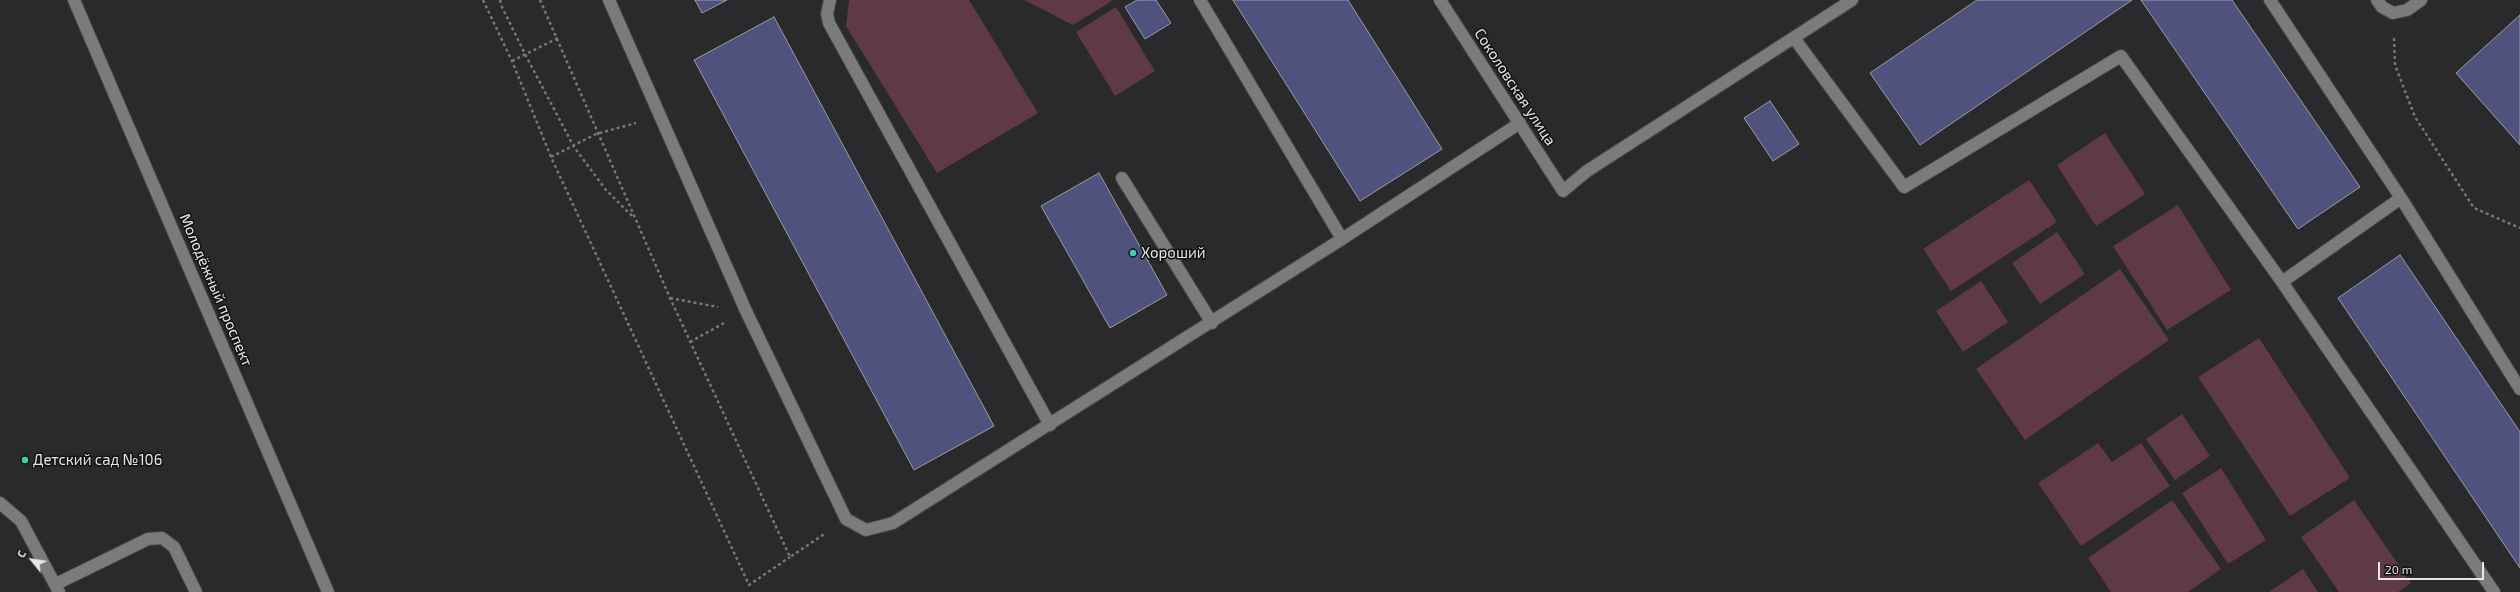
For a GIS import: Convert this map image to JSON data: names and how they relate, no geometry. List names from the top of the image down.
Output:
{
  "streets": {
    "street": ["Соколовская улица", "Молодёжный проспект"]
  },
  "places": ["Хороший", "Детский сад №106"],
  "scale_bar": "20 m",
  "north": "top left"
}
